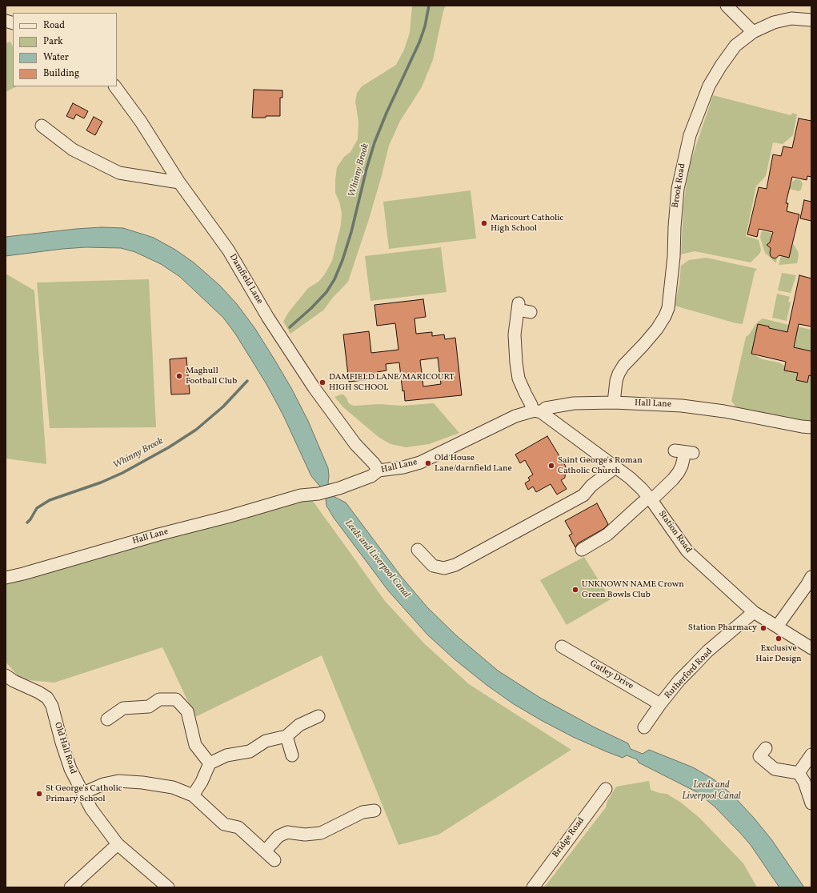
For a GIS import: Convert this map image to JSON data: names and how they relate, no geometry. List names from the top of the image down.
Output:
{
  "streets": {
    "street": [
      "Brook Road",
      "Damfield Lane",
      "Hall Lane",
      "Station Road",
      "Rutherford Road",
      "Gatley Drive",
      "Old Hall Road",
      "Bridge Road"
    ]
  },
  "crossings": [
    ["Brook Road", "Hall Lane"],
    ["Damfield Lane", "Hall Lane"],
    ["Hall Lane", "Station Road"],
    ["Station Road", "Rutherford Road"],
    ["Rutherford Road", "Gatley Drive"]
  ],
  "water": ["Whinny Brook", "Leeds and Liverpool Canal"],
  "places": [
    "Maricourt Catholic High School",
    "Maghull Football Club",
    "DAMFIELD LANE/MARICOURT HIGH SCHOOL",
    "Old House Lane/darnfield Lane",
    "Saint George's Roman Catholic Church",
    "UNKNOWN NAME Crown Green Bowls Club",
    "Station Pharmacy",
    "Exclusive Hair Design",
    "St George's Catholic Primary School"
  ],
  "legend": [
    "Road",
    "Park",
    "Water",
    "Building"
  ]
}
